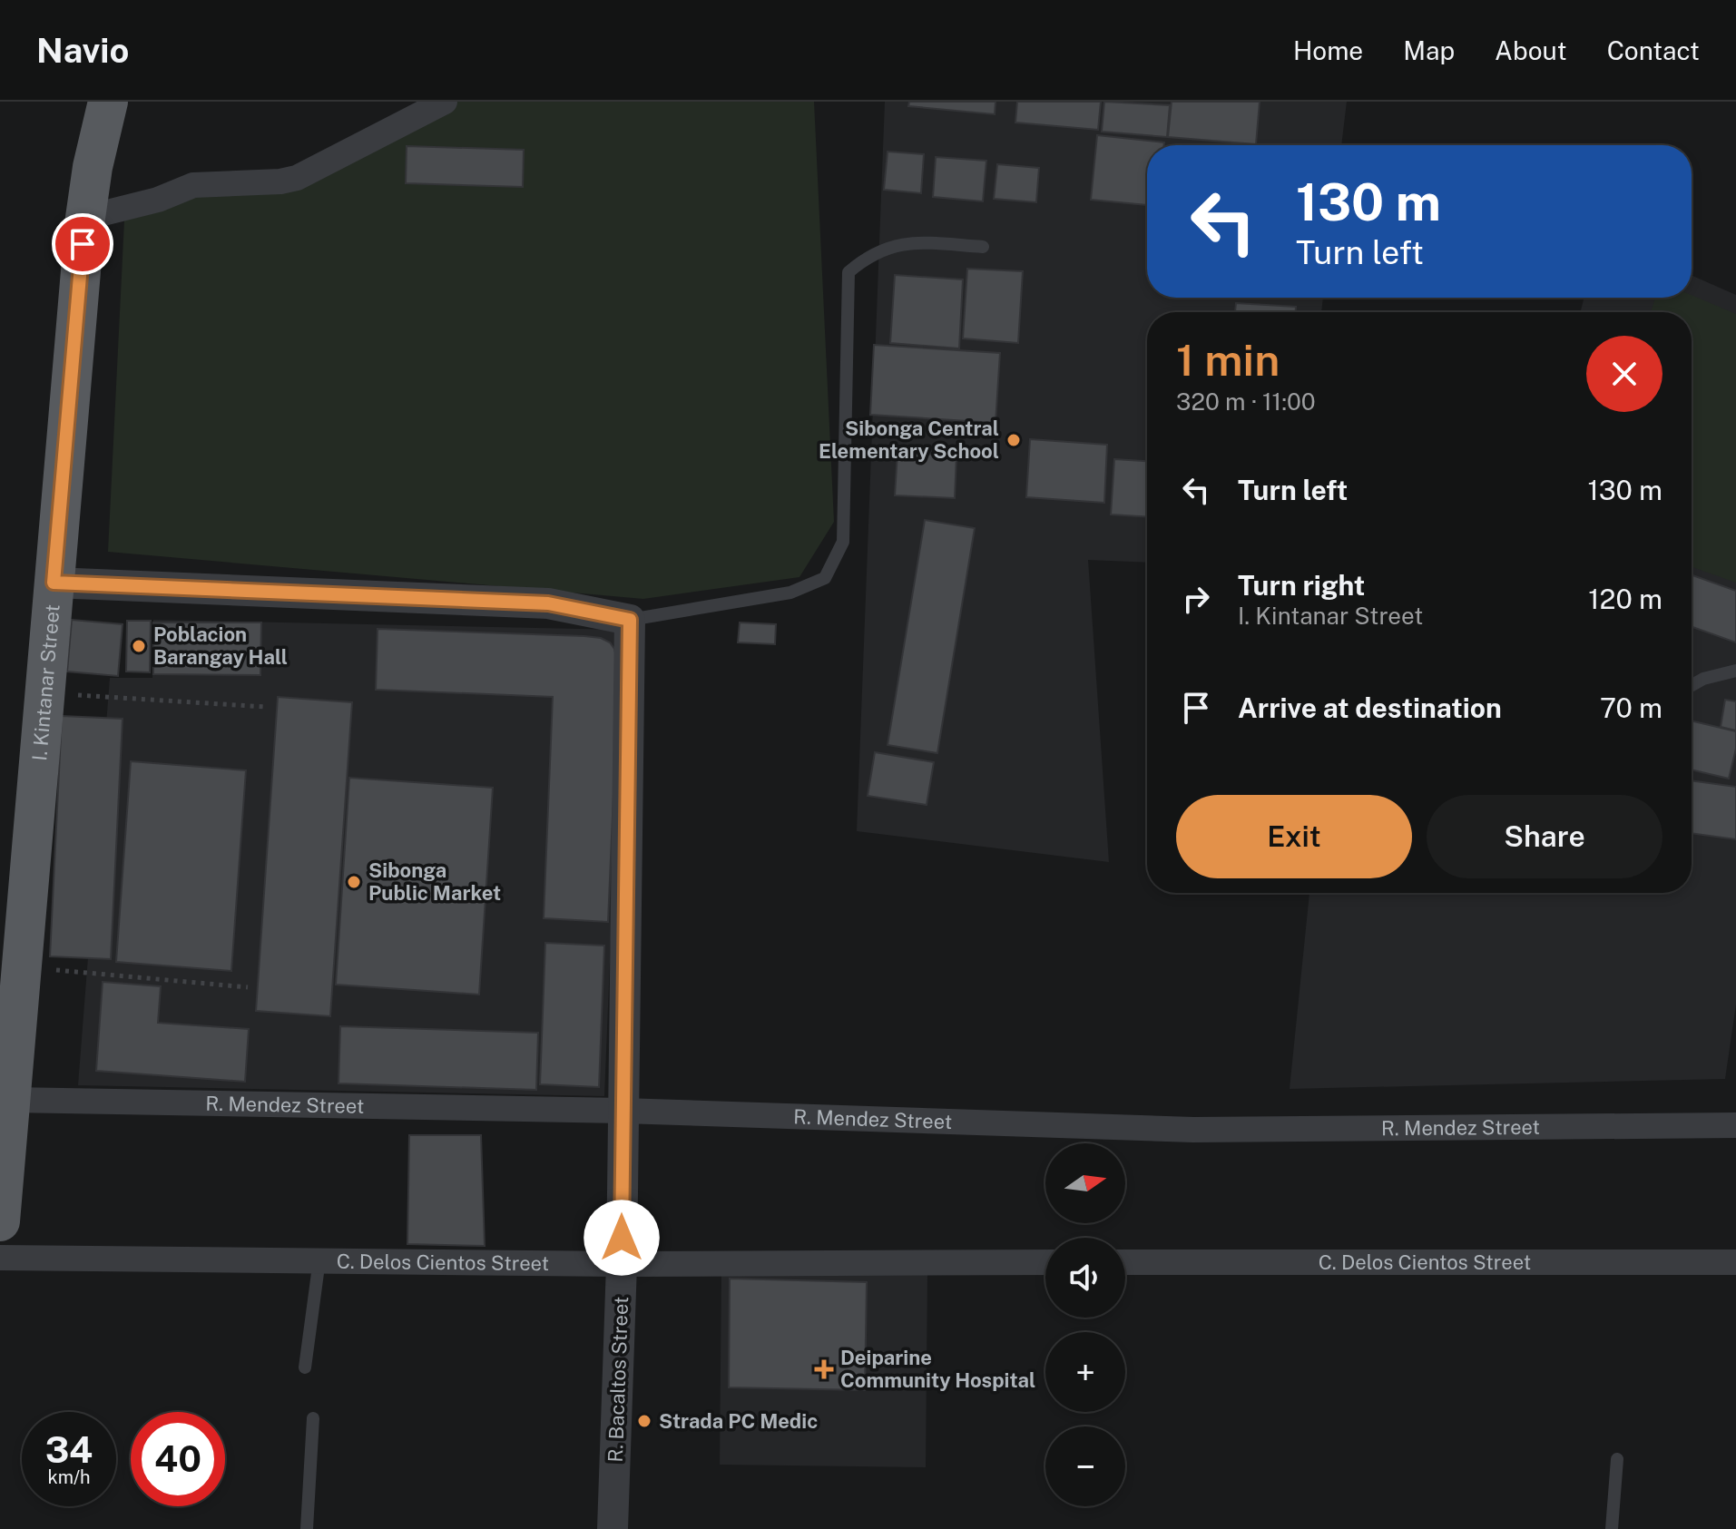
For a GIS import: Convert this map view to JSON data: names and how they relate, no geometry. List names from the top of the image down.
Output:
{
  "streets": {
    "main road": ["I. Kintanar Street"],
    "street": ["R. Mendez Street", "C. Delos Cientos Street", "R. Bacaltos Street"]
  },
  "crossings": [
    ["I. Kintanar Street", "R. Mendez Street"],
    ["R. Mendez Street", "R. Bacaltos Street"],
    ["C. Delos Cientos Street", "R. Bacaltos Street"]
  ],
  "places": {
    "other": [
      "Sibonga Central Elementary School",
      "Poblacion Barangay Hall",
      "Sibonga Public Market",
      "Strada PC Medic"
    ],
    "health": ["Deiparine Community Hospital"]
  },
  "north": "right",
  "page": {
    "header": "Navio",
    "nav": [
      "Home",
      "Map",
      "About",
      "Contact"
    ],
    "turn": ["130 m", "Turn left"],
    "heading": ["1 min", "320 m · 11:00"],
    "list": [
      {
        "name": "Turn left",
        "value": "130 m"
      },
      {
        "name": "Turn right",
        "note": "I. Kintanar Street",
        "value": "120 m"
      },
      {
        "name": "Arrive at destination",
        "value": "70 m"
      }
    ],
    "buttons": ["Exit", "Share"],
    "map_buttons": ["+", "−"],
    "speed": "34 km/h",
    "limit": "40"
  }
}
